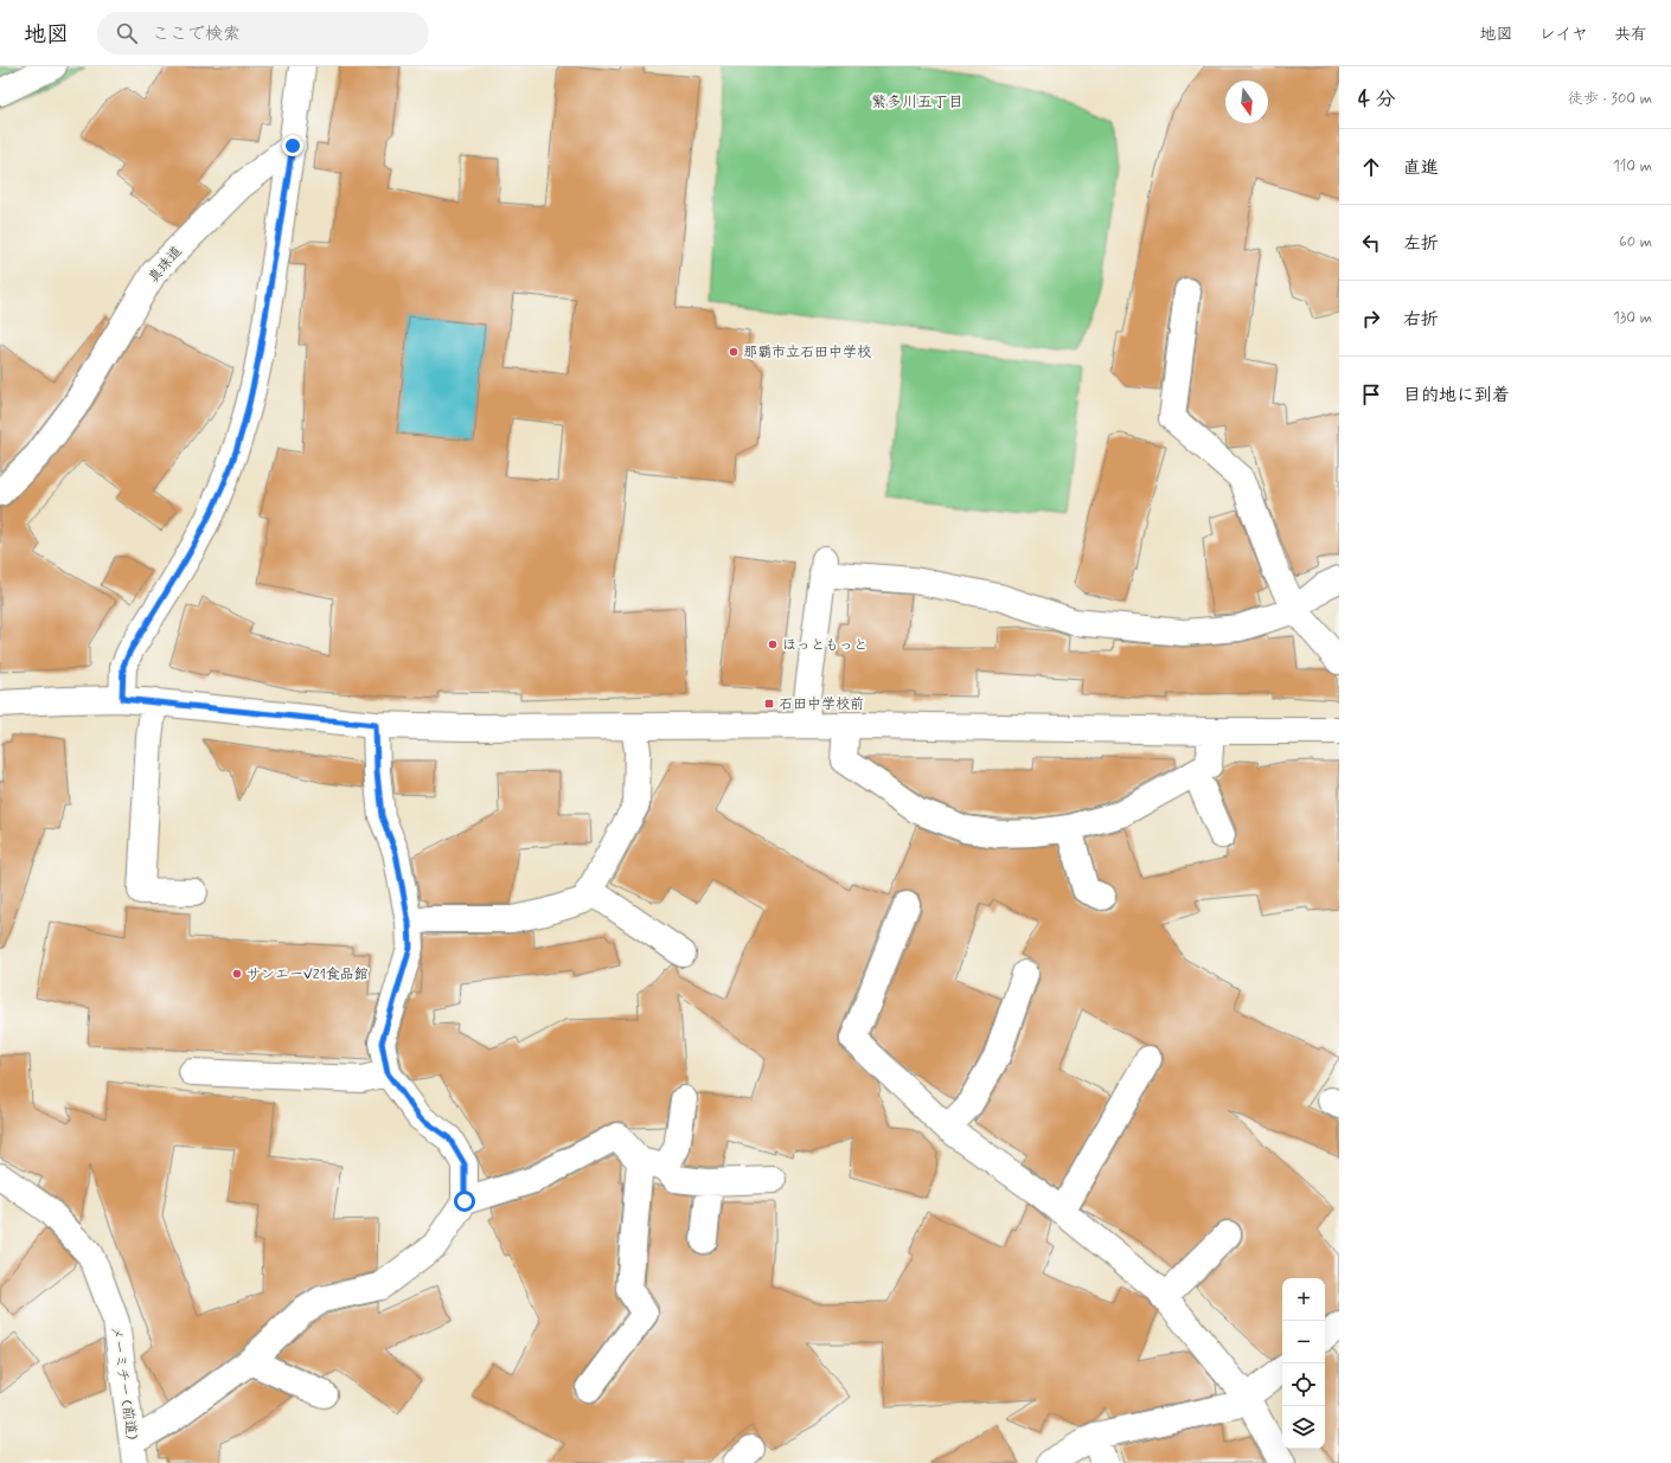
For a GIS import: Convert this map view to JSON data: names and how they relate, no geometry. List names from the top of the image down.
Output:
{
  "streets": {
    "street": ["真珠道", "メーミチー (前道)"]
  },
  "districts": ["繁多川五丁目"],
  "places": {
    "other": ["那覇市立石田中学校", "ほっともっと", "サンエーV21食品館"],
    "transit": ["石田中学校前"]
  },
  "north": "bottom",
  "page": {
    "header": "地図",
    "search": "ここで検索",
    "nav": ["地図", "レイヤ", "共有"],
    "heading": ["4 分", "徒歩 · 300 m"],
    "list": [
      ["直進", "110 m"],
      ["左折", "60 m"],
      ["右折", "130 m"],
      "目的地に到着"
    ],
    "map_buttons": ["+", "−"]
  }
}
